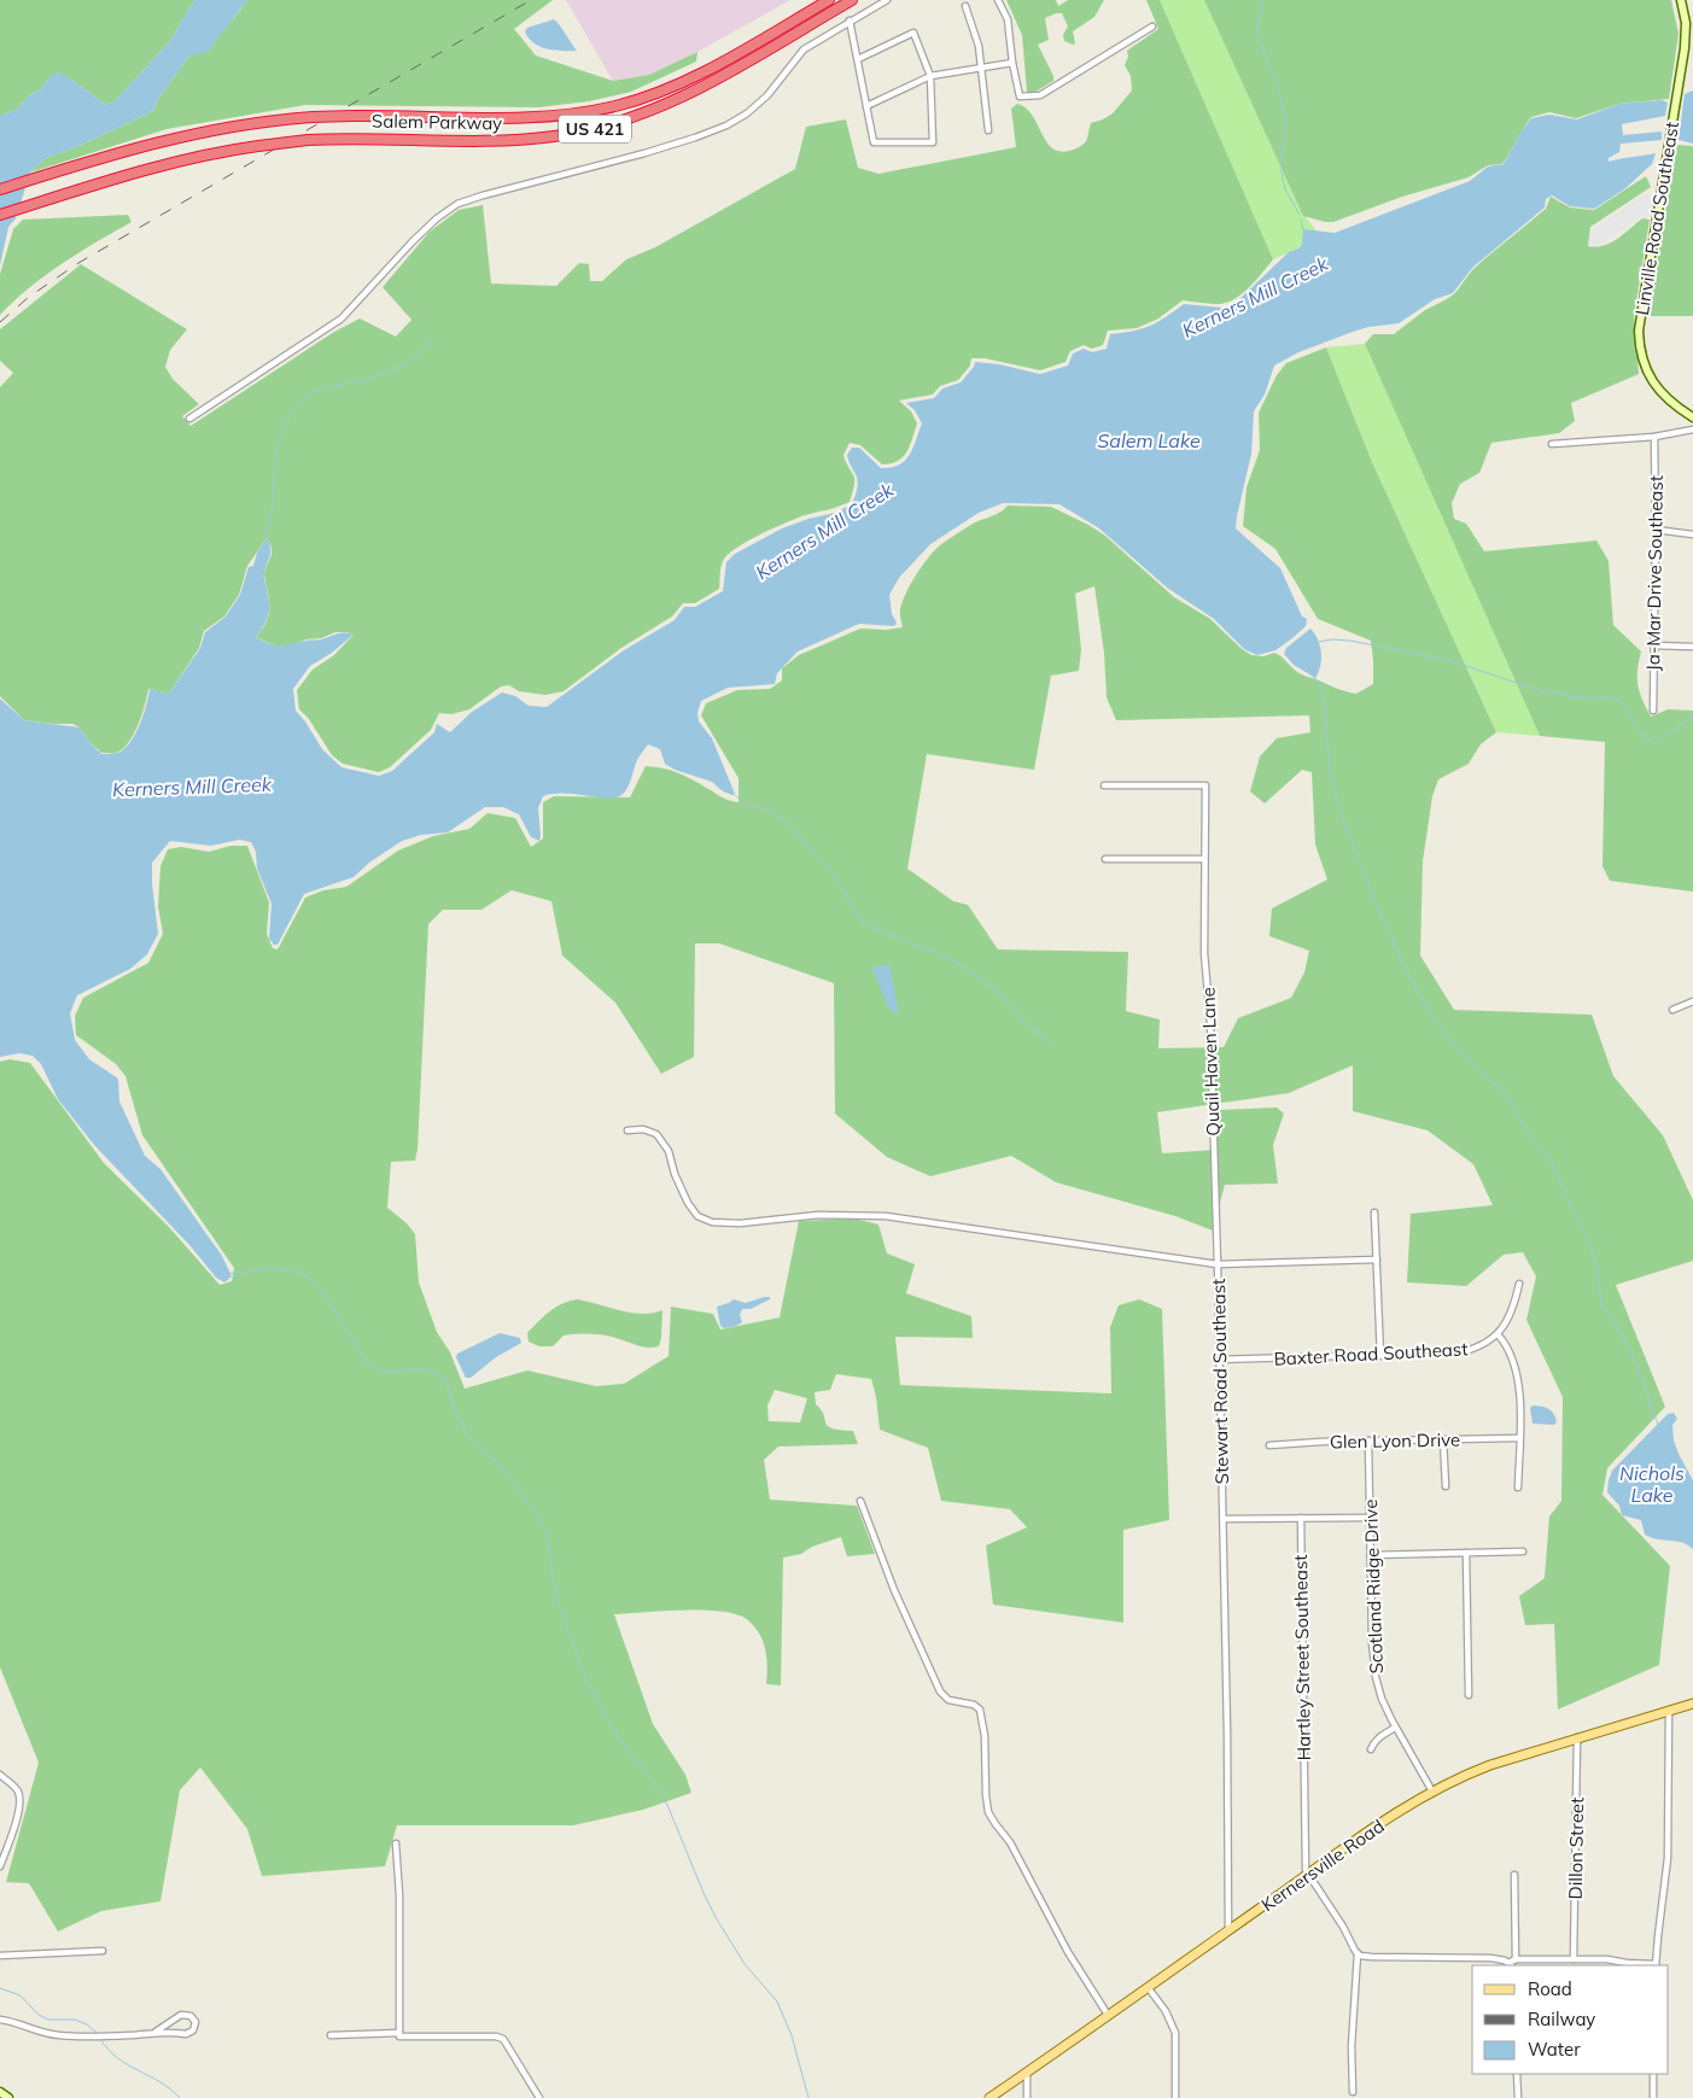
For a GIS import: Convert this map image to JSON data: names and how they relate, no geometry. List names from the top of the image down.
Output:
{
  "streets": {
    "highway": ["Salem Parkway", "US 421"],
    "main road": ["Linville Road Southeast", "Kernersville Road"],
    "street": [
      "Ja-Mar Drive Southeast",
      "Quail Haven Lane",
      "Baxter Road Southeast",
      "Stewart Road Southeast",
      "Glen Lyon Drive",
      "Scotland Ridge Drive",
      "Hartley Street Southeast",
      "Dillon Street"
    ]
  },
  "crossings": [
    ["Quail Haven Lane", "Stewart Road Southeast"],
    ["Baxter Road Southeast", "Stewart Road Southeast"],
    ["Stewart Road Southeast", "Kernersville Road"],
    ["Glen Lyon Drive", "Scotland Ridge Drive"],
    ["Scotland Ridge Drive", "Kernersville Road"],
    ["Hartley Street Southeast", "Kernersville Road"],
    ["Dillon Street", "Kernersville Road"]
  ],
  "water": ["Kerners Mill Creek", "Salem Lake", "Nichols Lake"],
  "legend": ["Road", "Railway", "Water"]
}
